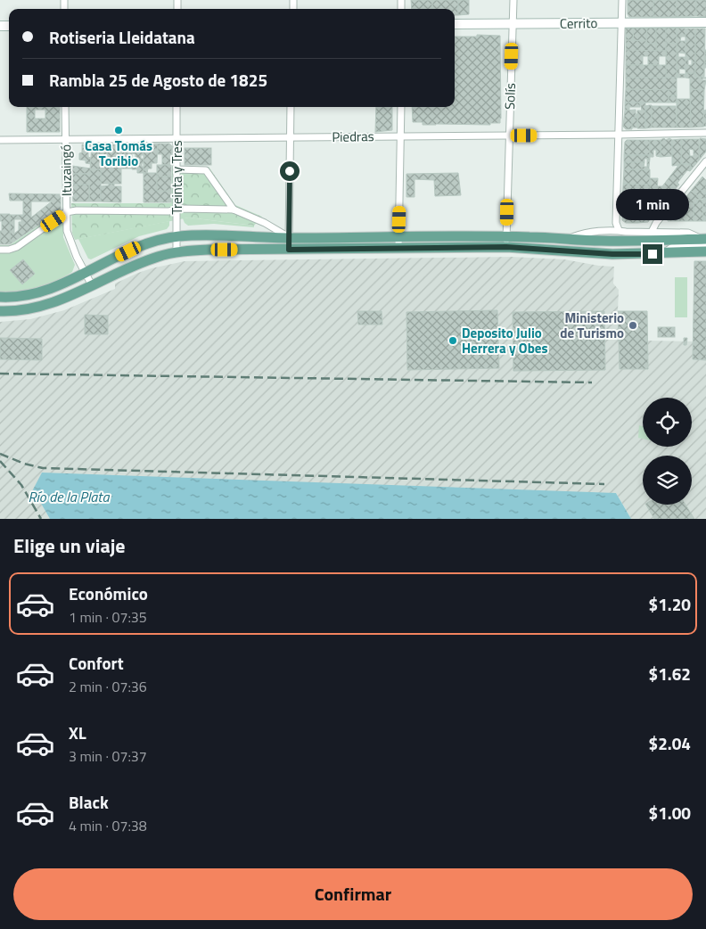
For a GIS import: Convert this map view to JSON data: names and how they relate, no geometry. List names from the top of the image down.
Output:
{
  "streets": {
    "street": [
      "Cerrito",
      "Solís",
      "Piedras",
      "Ituzaingó",
      "Treinta y Tres"
    ]
  },
  "crossings": [
    ["Cerrito", "Solís"],
    ["Solís", "Piedras"],
    ["Piedras", "Ituzaingó"],
    ["Piedras", "Treinta y Tres"]
  ],
  "water": ["Río de la Plata"],
  "places": ["Casa Tomás Toribio", "Ministerio de Turismo", "Deposito Julio Herrera y Obes"],
  "page": {
    "banner": ["Rotiseria Lleidatana", "Rambla 25 de Agosto de 1825"],
    "bubble": "1 min",
    "heading": "Elige un viaje",
    "list": [
      {
        "name": "Económico",
        "note": "1 min · 07:35",
        "value": "$1.20"
      },
      {
        "name": "Confort",
        "note": "2 min · 07:36",
        "value": "$1.62"
      },
      {
        "name": "XL",
        "note": "3 min · 07:37",
        "value": "$2.04"
      },
      {
        "name": "Black",
        "note": "4 min · 07:38",
        "value": "$1.00"
      }
    ],
    "buttons": "Confirmar"
  }
}
